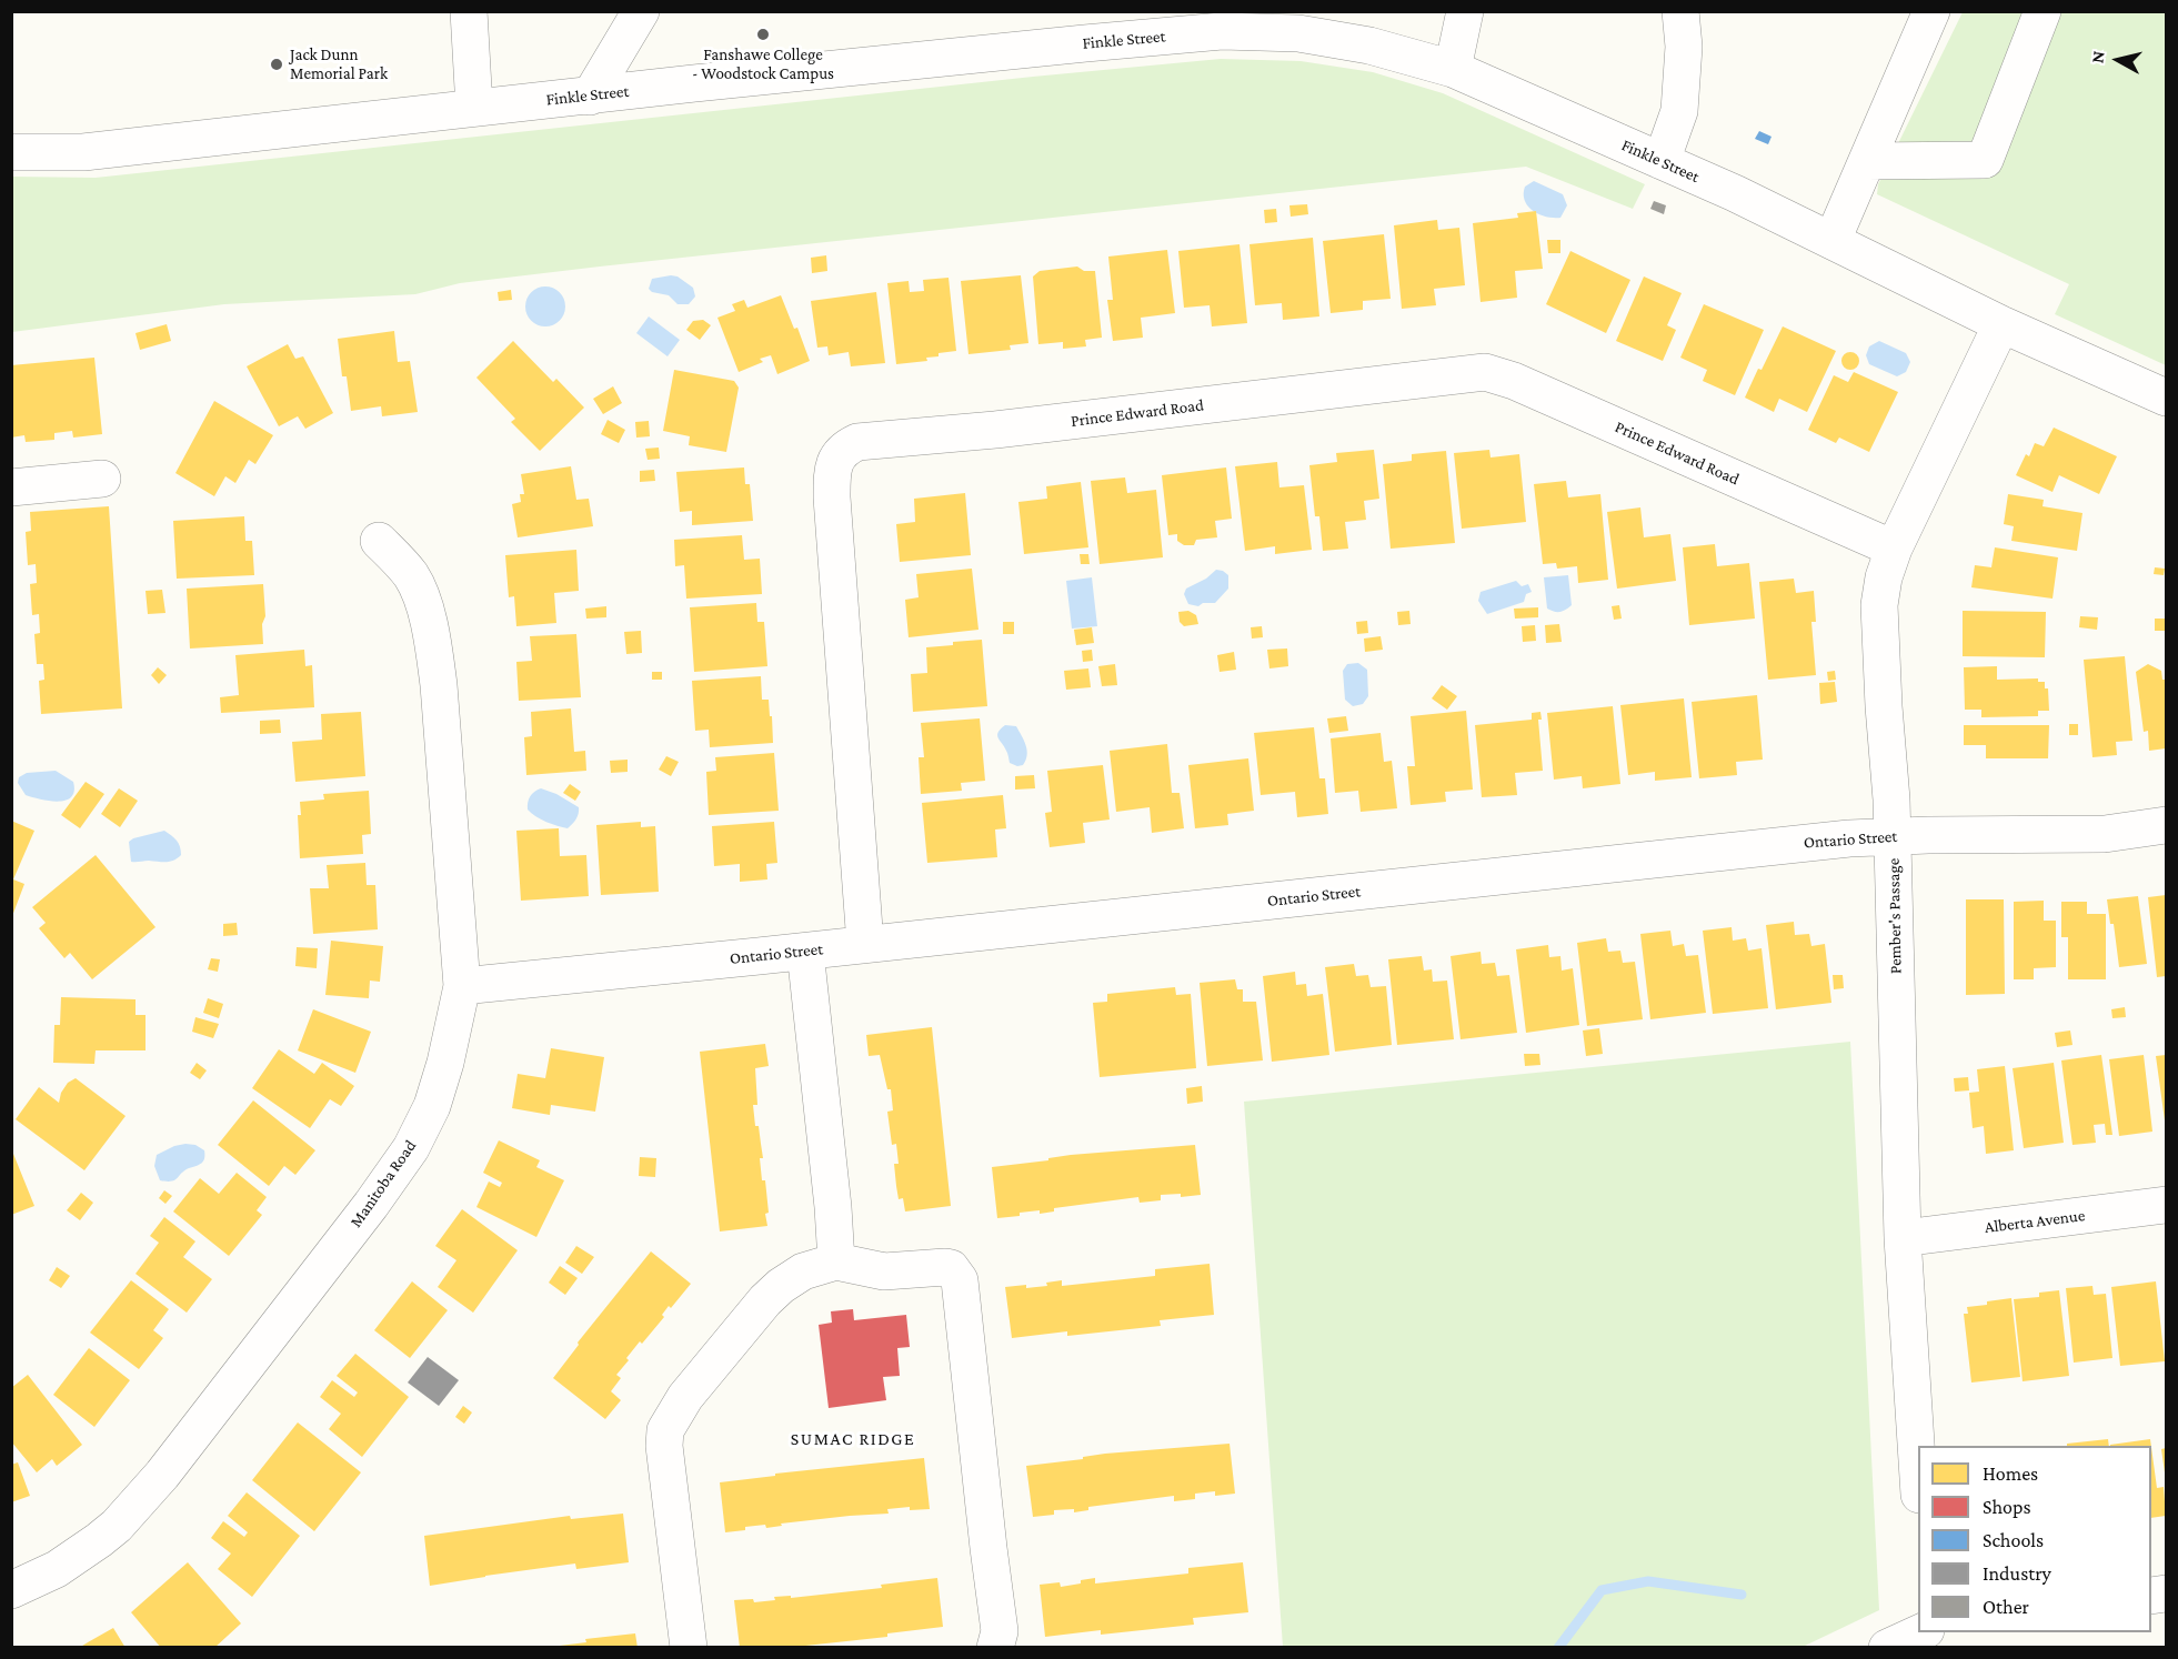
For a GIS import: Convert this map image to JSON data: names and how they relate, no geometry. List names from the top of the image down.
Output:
{
  "streets": {
    "street": [
      "Finkle Street",
      "Prince Edward Road",
      "Ontario Street",
      "Pember's Passage",
      "Manitoba Road",
      "Alberta Avenue"
    ]
  },
  "crossings": [
    ["Finkle Street", "Pember's Passage"],
    ["Prince Edward Road", "Ontario Street"],
    ["Prince Edward Road", "Pember's Passage"],
    ["Ontario Street", "Pember's Passage"],
    ["Ontario Street", "Manitoba Road"],
    ["Pember's Passage", "Alberta Avenue"]
  ],
  "districts": ["SUMAC RIDGE"],
  "places": ["Fanshawe College - Woodstock Campus", "Jack Dunn Memorial Park"],
  "legend": [
    "Homes",
    "Shops",
    "Schools",
    "Industry",
    "Other"
  ],
  "north": "left"
}
